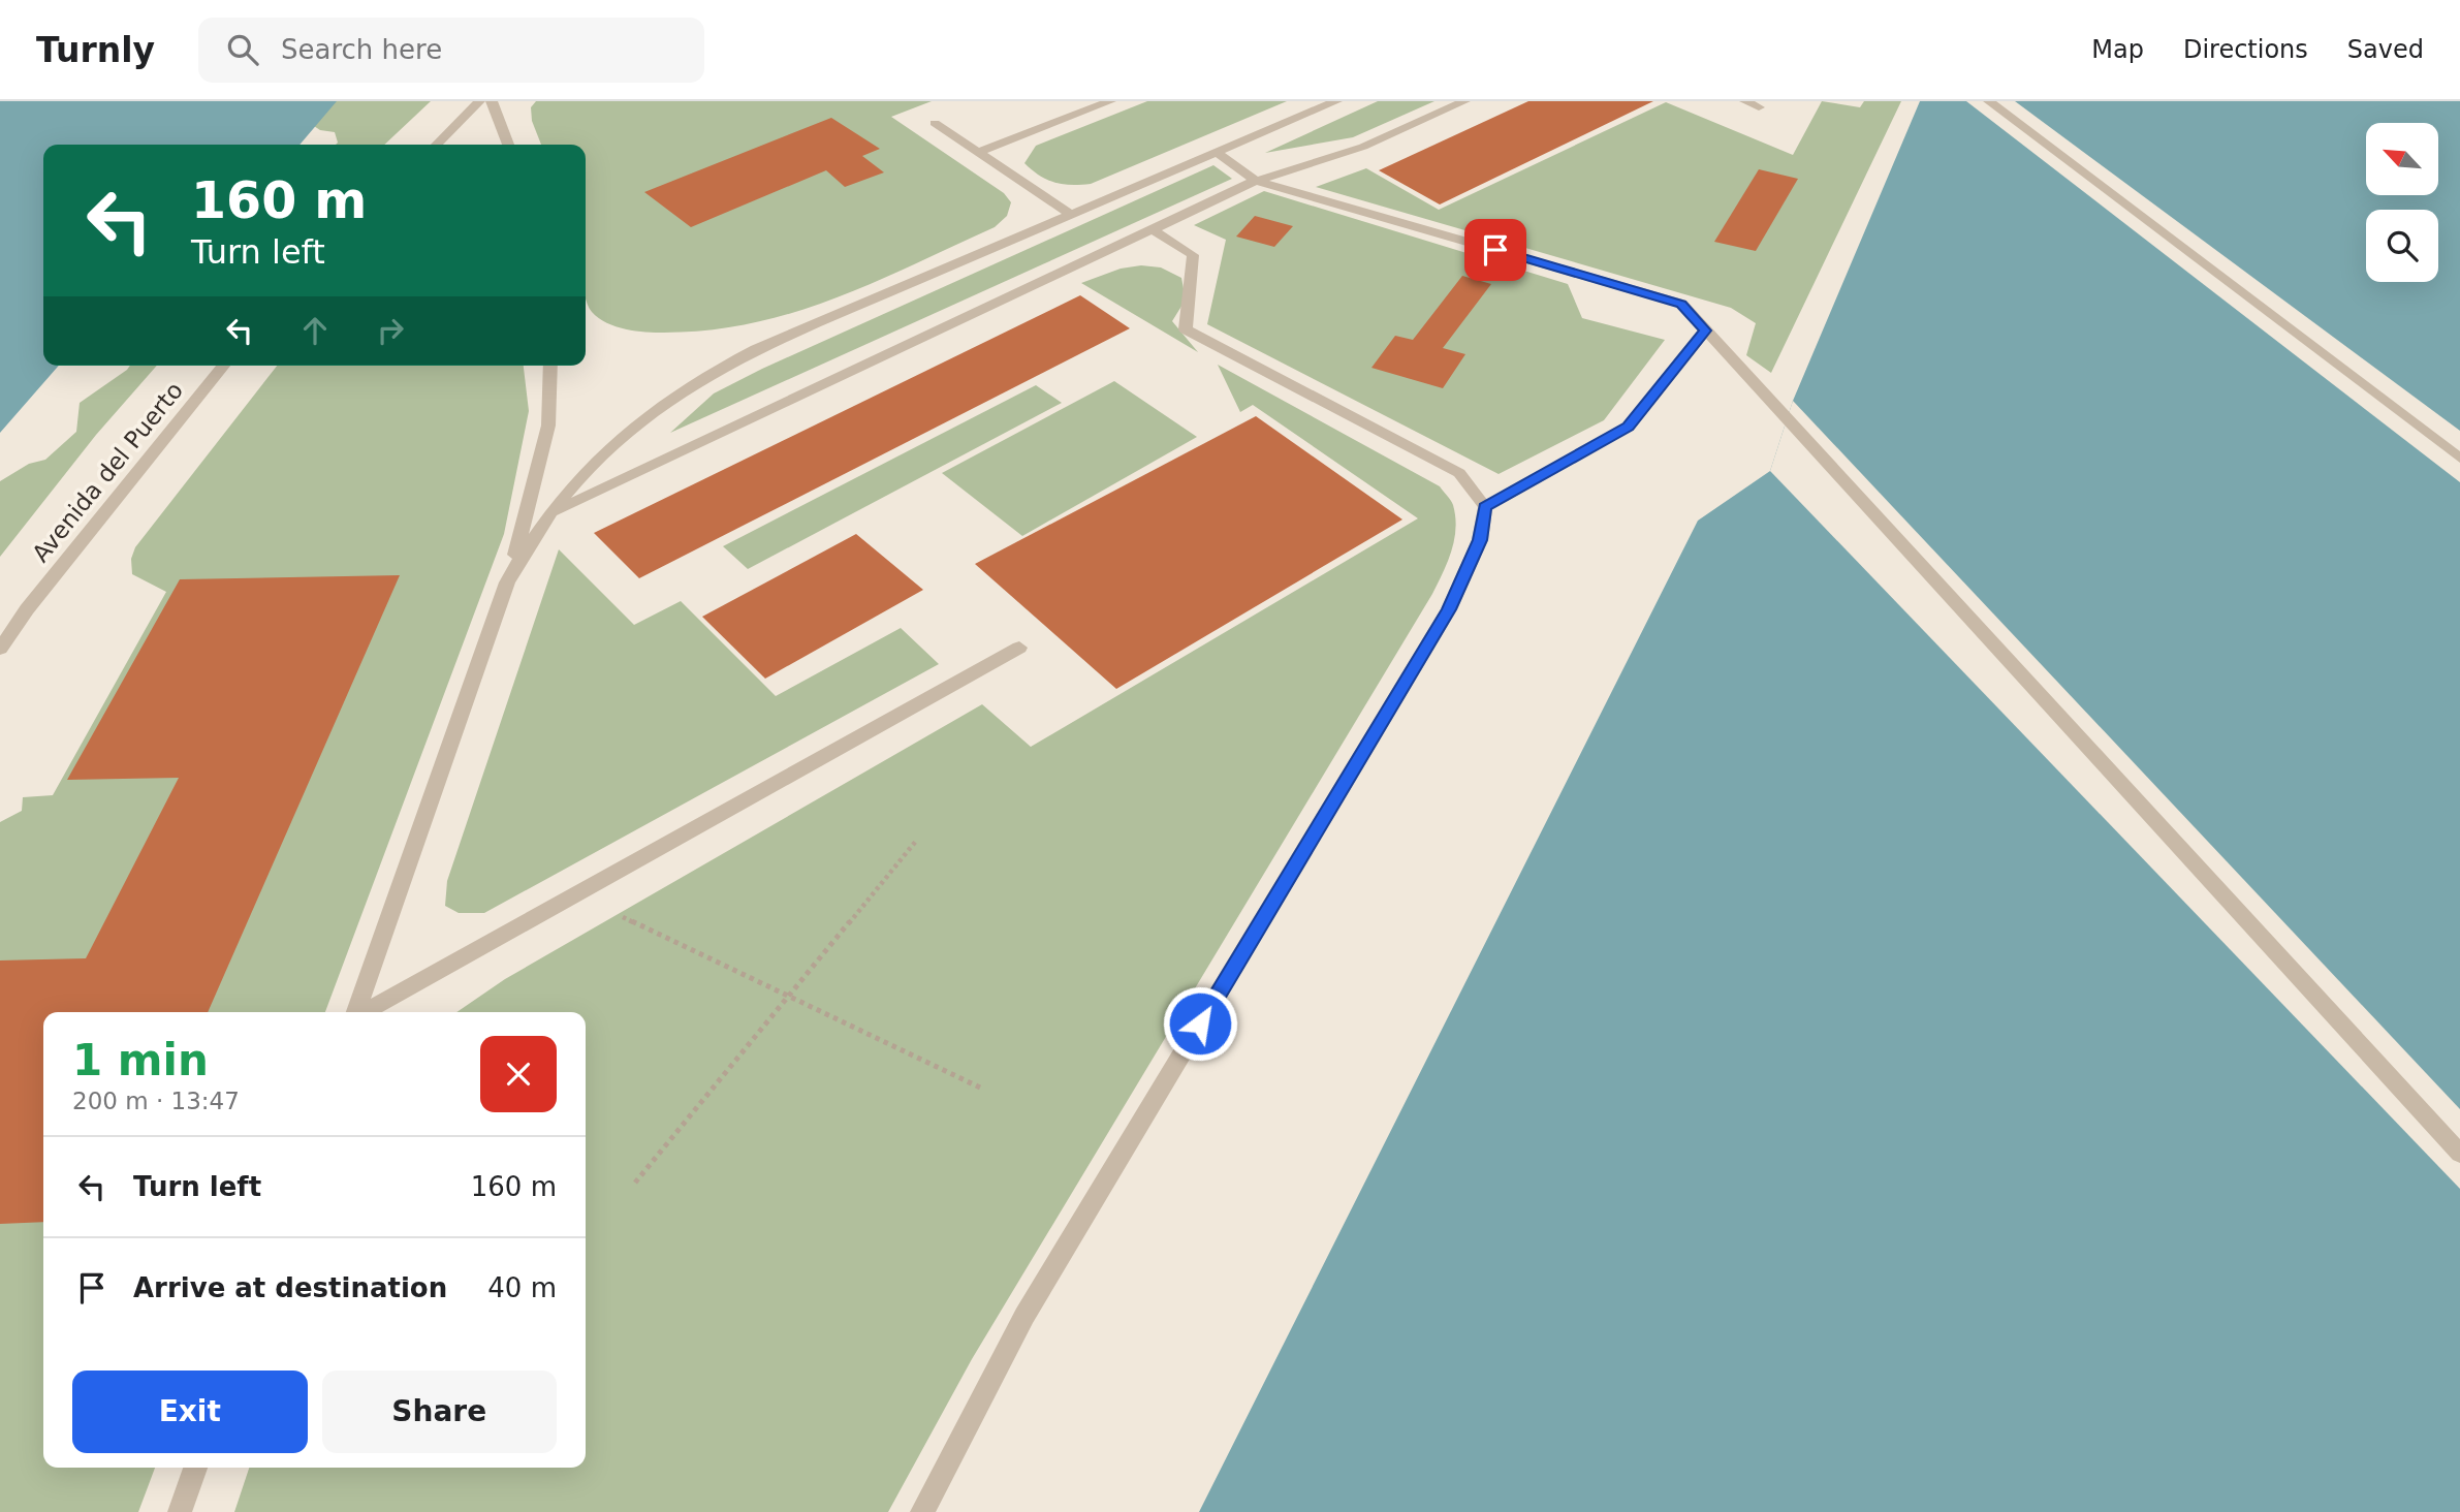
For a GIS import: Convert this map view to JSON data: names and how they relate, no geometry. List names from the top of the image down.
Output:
{
  "streets": {
    "street": ["Avenida del Puerto"]
  },
  "north": "top left",
  "page": {
    "header": "Turnly",
    "search": "Search here",
    "nav": ["Map", "Directions", "Saved"],
    "turn": ["160 m", "Turn left"],
    "heading": ["1 min", "200 m · 13:47"],
    "list": [
      {
        "name": "Turn left",
        "value": "160 m"
      },
      {
        "name": "Arrive at destination",
        "value": "40 m"
      }
    ],
    "buttons": ["Exit", "Share"]
  }
}
